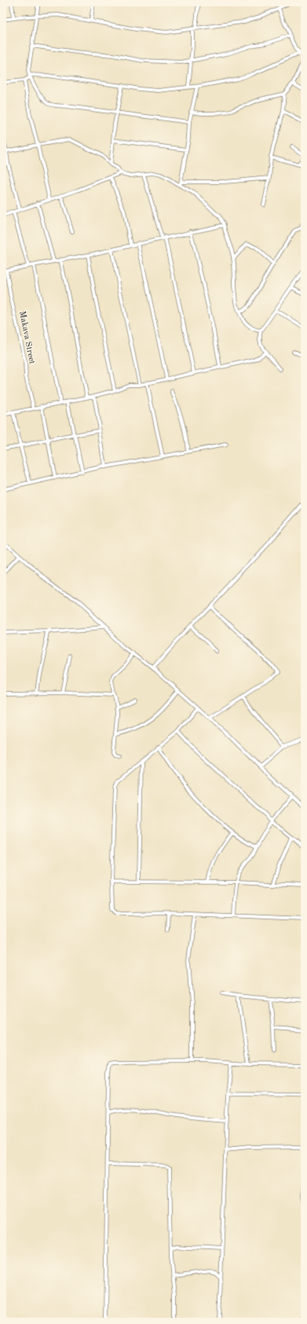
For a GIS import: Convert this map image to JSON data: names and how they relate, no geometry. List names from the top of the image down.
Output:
{
  "streets": {
    "street": ["Makava Street"]
  }
}
